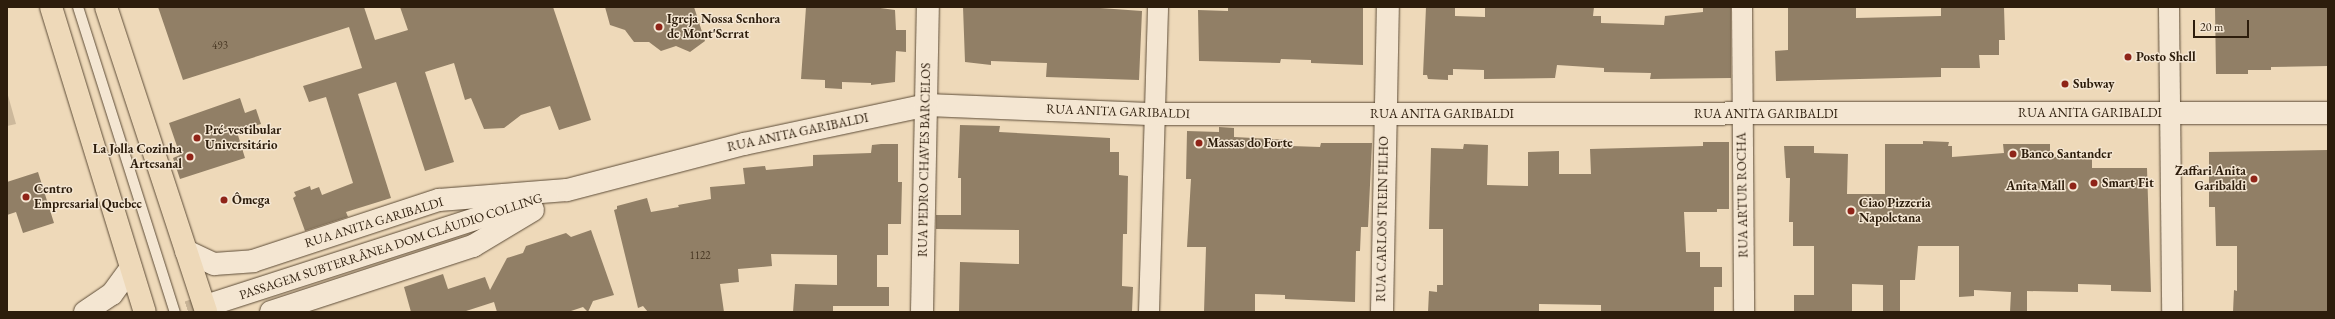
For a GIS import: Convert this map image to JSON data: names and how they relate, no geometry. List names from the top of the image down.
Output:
{
  "streets": {
    "main road": [
      "RUA ANITA GARIBALDI",
      "RUA PEDRO CHAVES BARCELOS",
      "RUA CARLOS TREIN FILHO",
      "PASSAGEM SUBTERRÂNEA DOM CLÁUDIO COLLING"
    ],
    "street": ["RUA ARTUR ROCHA"]
  },
  "crossings": [
    ["RUA ANITA GARIBALDI", "RUA PEDRO CHAVES BARCELOS"],
    ["RUA ANITA GARIBALDI", "RUA ARTUR ROCHA"],
    ["RUA ANITA GARIBALDI", "RUA CARLOS TREIN FILHO"],
    ["RUA ANITA GARIBALDI", "PASSAGEM SUBTERRÂNEA DOM CLÁUDIO COLLING"]
  ],
  "places": [
    "Igreja Nossa Senhora de Mont'Serrat",
    "Posto Shell",
    "Subway",
    "Pré-vestibular Universitário",
    "Massas do Forte",
    "Banco Santander",
    "La Jolla Cozinha Artesanal",
    "Zaffari Anita Garibaldi",
    "Smart Fit",
    "Anita Mall",
    "Centro Empresarial Quebec",
    "Ômega",
    "Ciao Pizzeria Napoletana"
  ],
  "house_numbers": ["493", "1122"],
  "scale_bar": "20 m"
}
